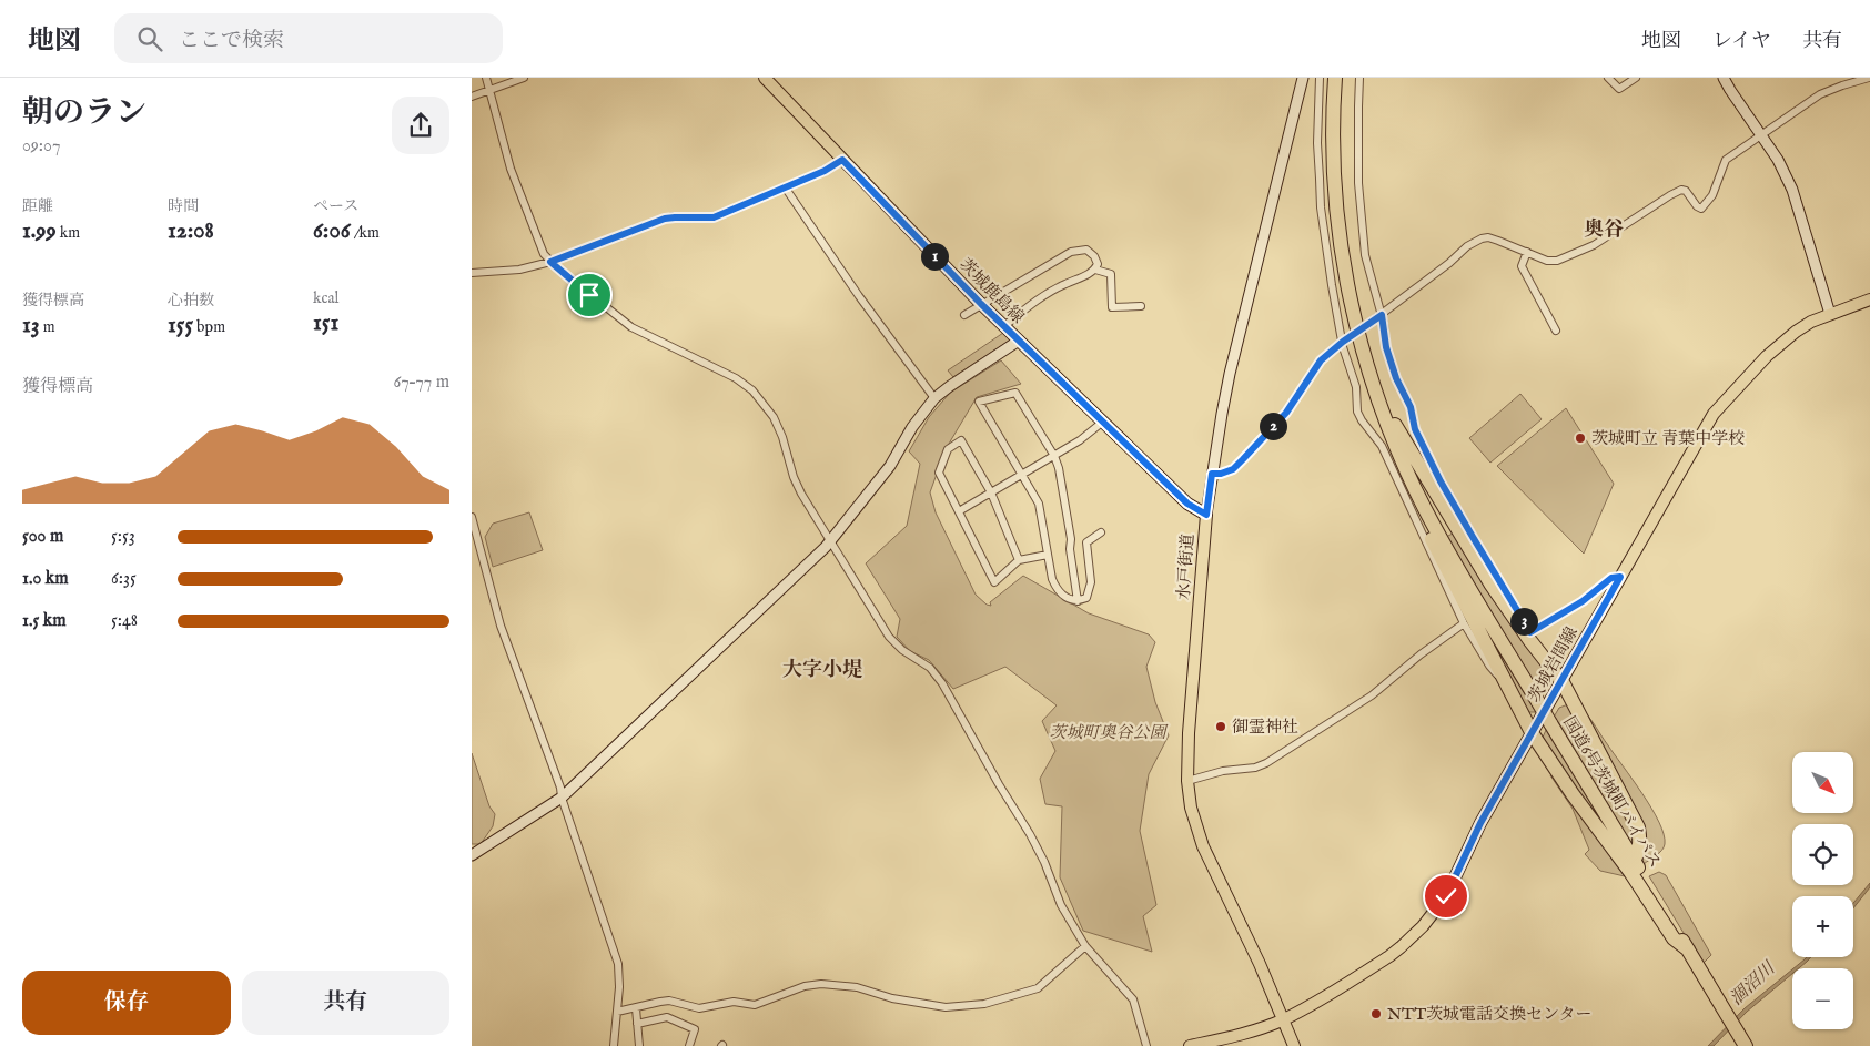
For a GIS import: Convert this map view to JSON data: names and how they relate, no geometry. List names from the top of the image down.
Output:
{
  "streets": {
    "highway": ["国道6号茨城町バイパス"],
    "main road": ["茨城鹿島線", "水戸街道", "茨城岩間線"]
  },
  "crossings": [
    ["茨城鹿島線", "水戸街道"],
    ["水戸街道", "茨城岩間線"]
  ],
  "districts": ["奥谷", "大字小堤"],
  "water": ["涸沼川"],
  "parks": ["茨城町奥谷公園"],
  "places": ["茨城町立 青葉中学校", "御霊神社", "NTT茨城電話交換センター"],
  "north": "bottom right",
  "page": {
    "header": "地図",
    "search": "ここで検索",
    "nav": ["地図", "レイヤ", "共有"],
    "heading": ["朝のラン", "09:07"],
    "stats": [
      ["距離", "1.99 km"],
      ["時間", "12:08"],
      ["ペース", "6:06 /km"],
      ["獲得標高", "13 m"],
      ["心拍数", "155 bpm"],
      ["kcal", "151"]
    ],
    "pins": ["1", "2", "3"],
    "chart": ["獲得標高", "67–77 m"],
    "list": [
      {
        "name": "500 m",
        "note": "5:53"
      },
      {
        "name": "1.0 km",
        "note": "6:35"
      },
      {
        "name": "1.5 km",
        "note": "5:48"
      }
    ],
    "map_buttons": ["+", "−"],
    "buttons": ["保存", "共有"]
  }
}
